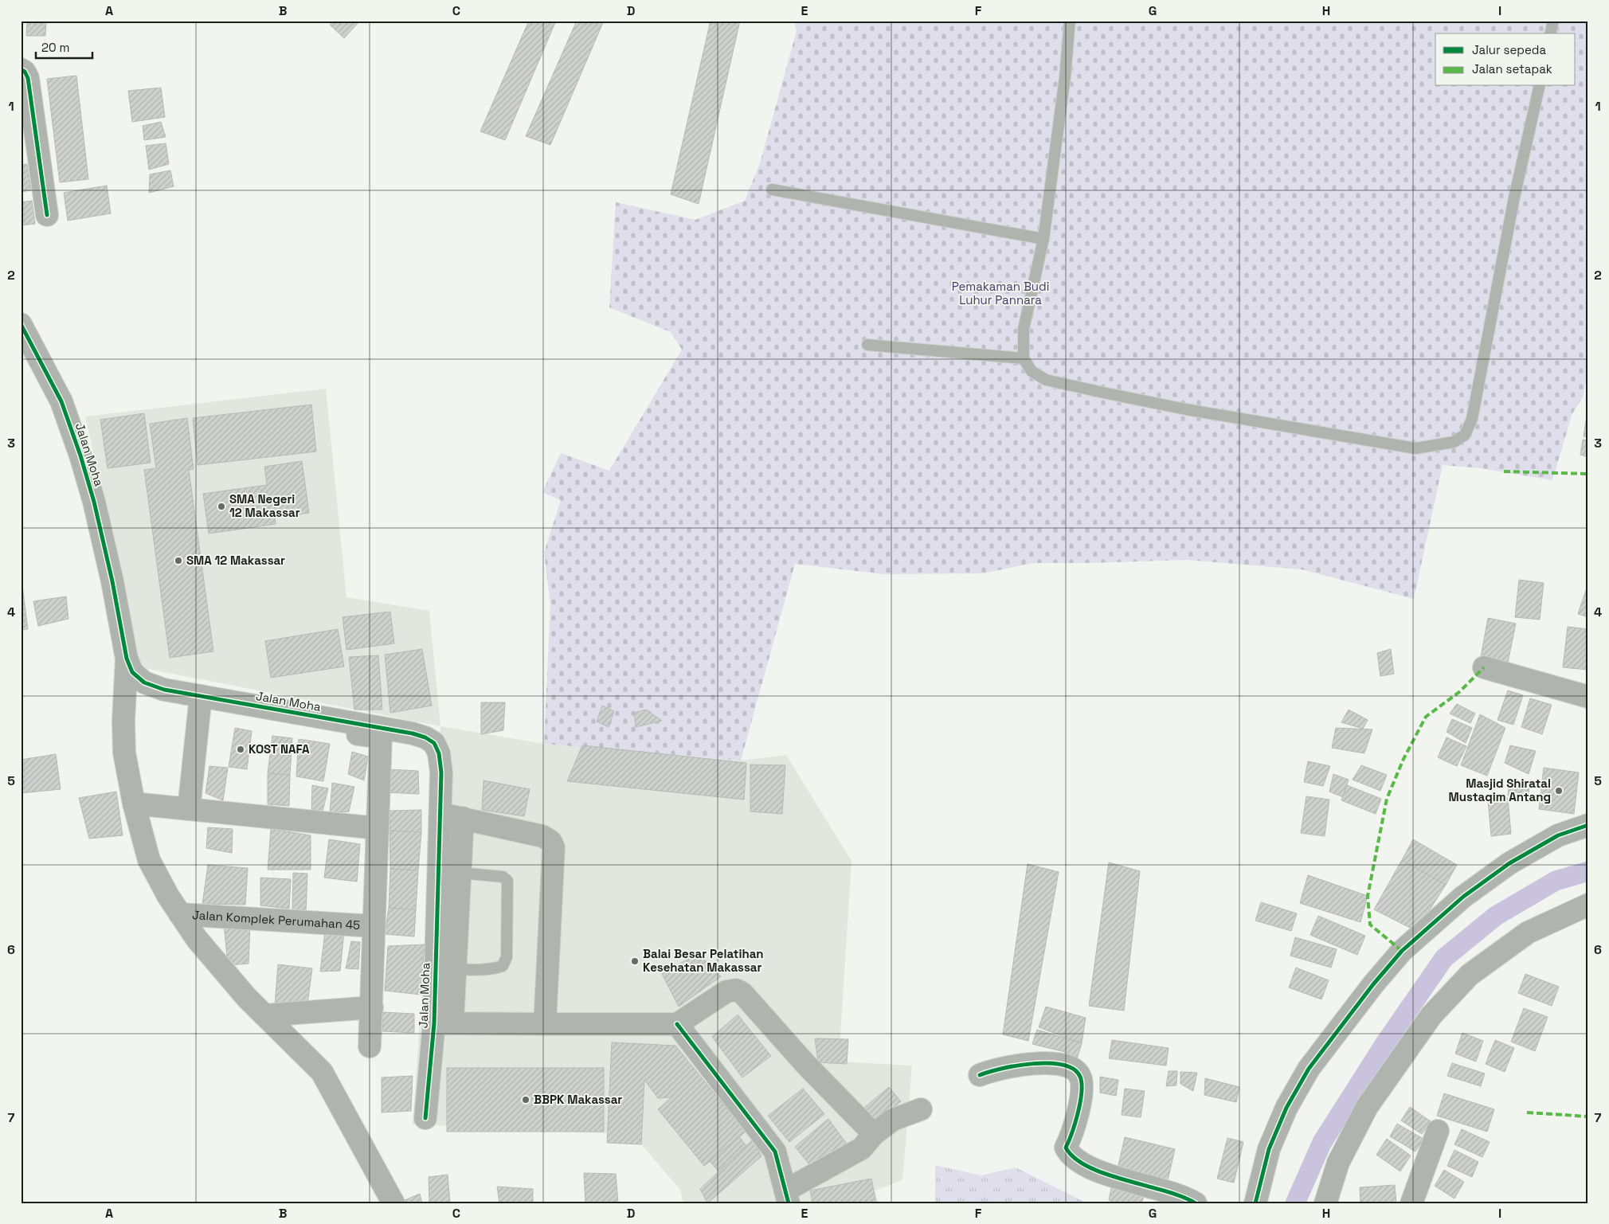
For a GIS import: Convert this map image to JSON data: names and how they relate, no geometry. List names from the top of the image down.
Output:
{
  "streets": {
    "street": ["Jalan Moha", "Jalan Komplek Perumahan 45"]
  },
  "crossings": [
    ["Jalan Moha", "Jalan Komplek Perumahan 45"]
  ],
  "parks": ["Pemakaman Budi Luhur Pannara"],
  "places": [
    "SMA Negeri 12 Makassar",
    "SMA 12 Makassar",
    "KOST NAFA",
    "Masjid Shiratal Mustaqim Antang",
    "Balai Besar Pelatihan Kesehatan Makassar",
    "BBPK Makassar"
  ],
  "legend": ["Jalur sepeda", "Jalan setapak"],
  "scale_bar": "20 m",
  "grid": {
    "columns": [
      "A",
      "B",
      "C",
      "D",
      "E",
      "F",
      "G",
      "H",
      "I"
    ],
    "rows": [
      "1",
      "2",
      "3",
      "4",
      "5",
      "6",
      "7"
    ]
  }
}
